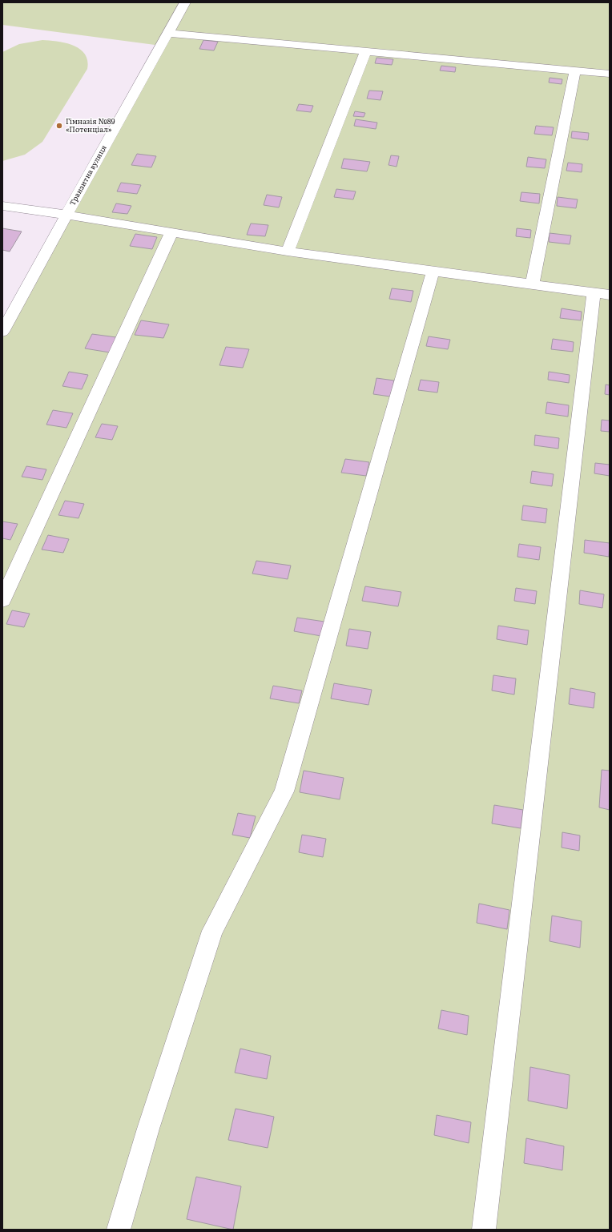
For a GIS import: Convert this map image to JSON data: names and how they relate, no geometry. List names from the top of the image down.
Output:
{
  "streets": {
    "street": ["Транзитна вулиця"]
  },
  "places": ["Гімназія №89 «Потенціал»"]
}
